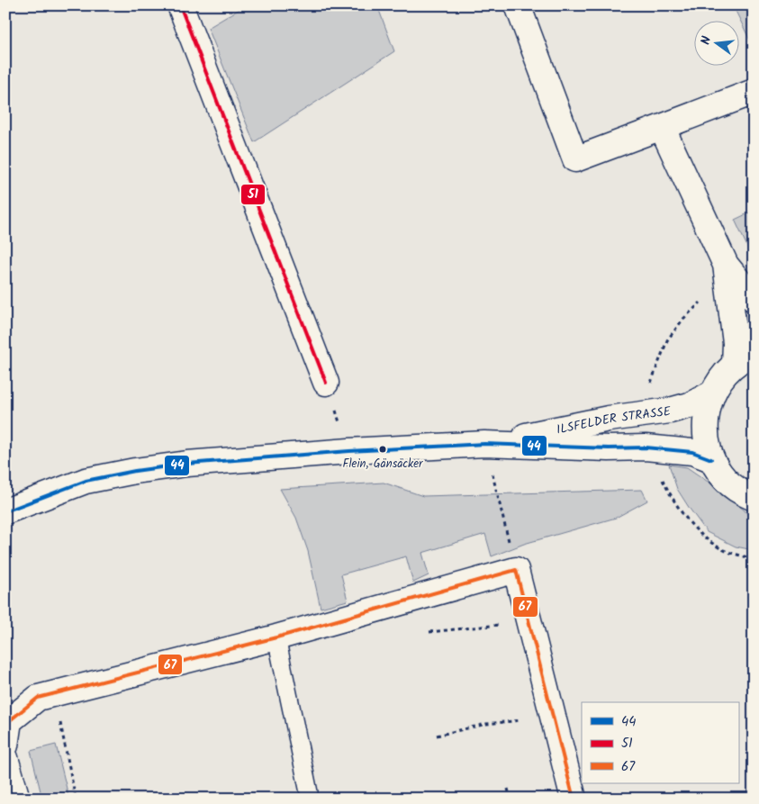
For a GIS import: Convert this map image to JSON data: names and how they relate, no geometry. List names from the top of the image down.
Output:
{
  "streets": {
    "street": ["ILSFELDER STRASSE"]
  },
  "places": ["Flein, Gänsäcker"],
  "lines": ["transit line 51", "transit line 44", "transit line 67"],
  "legend": ["44", "51", "67"],
  "north": "left"
}
